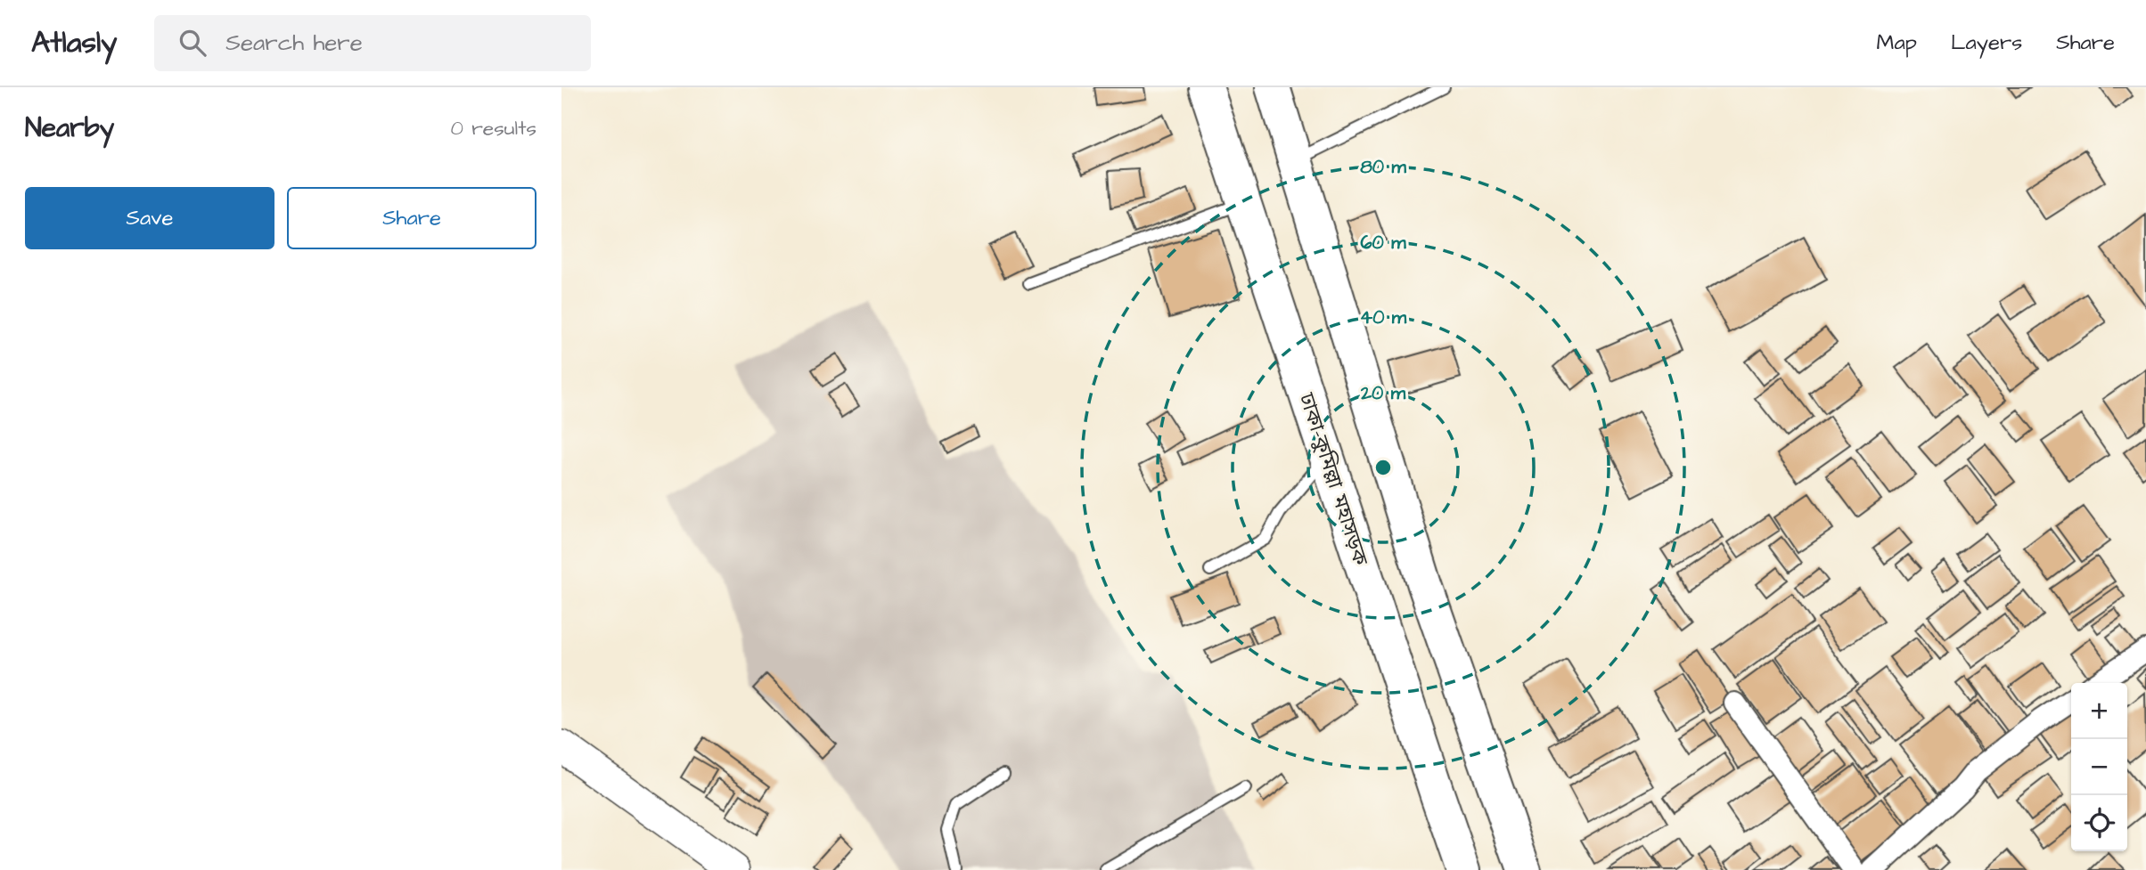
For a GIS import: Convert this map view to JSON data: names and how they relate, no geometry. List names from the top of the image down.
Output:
{
  "streets": {
    "highway": ["ঢাকা–কুমিল্লা মহাসড়ক"]
  },
  "page": {
    "header": "Atlasly",
    "search": "Search here",
    "nav": ["Map", "Layers", "Share"],
    "heading": ["Nearby", "0 results"],
    "buttons": ["Save", "Share"],
    "map_buttons": ["+", "−"]
  },
  "rings": [
    "80 m",
    "60 m",
    "40 m",
    "20 m"
  ]
}
